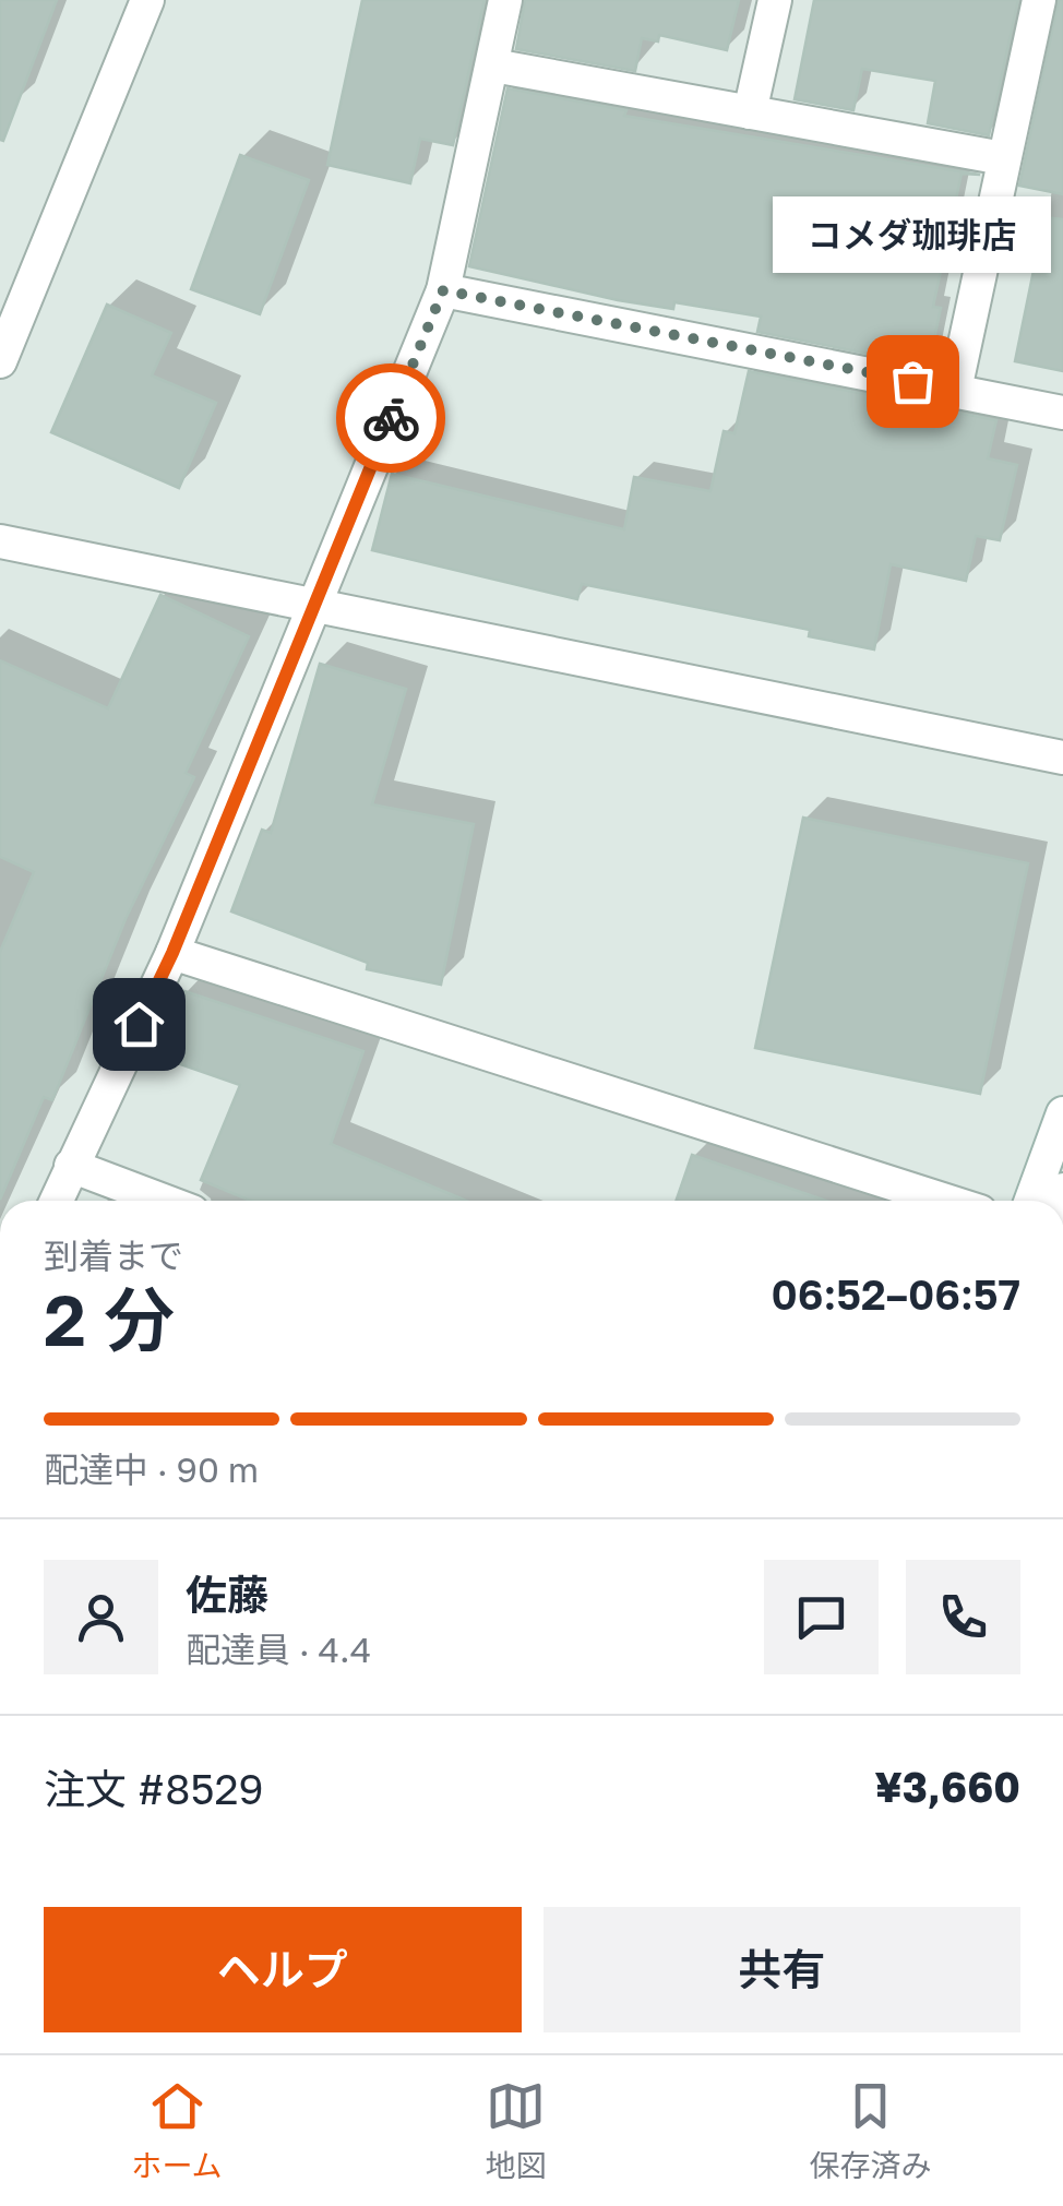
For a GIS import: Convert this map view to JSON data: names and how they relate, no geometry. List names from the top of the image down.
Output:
{
  "places": ["コメダ珈琲店"],
  "page": {
    "bubble": "コメダ珈琲店",
    "heading": ["2 分", "到着まで", "06:52–06:57"],
    "panel": [
      "佐藤",
      "配達員 · 4.4",
      "注文 #8529",
      "¥3,660"
    ],
    "bar": "配達中 · 90 m",
    "buttons": ["ヘルプ", "共有"],
    "tabs": ["ホーム", "地図", "保存済み"]
  }
}
